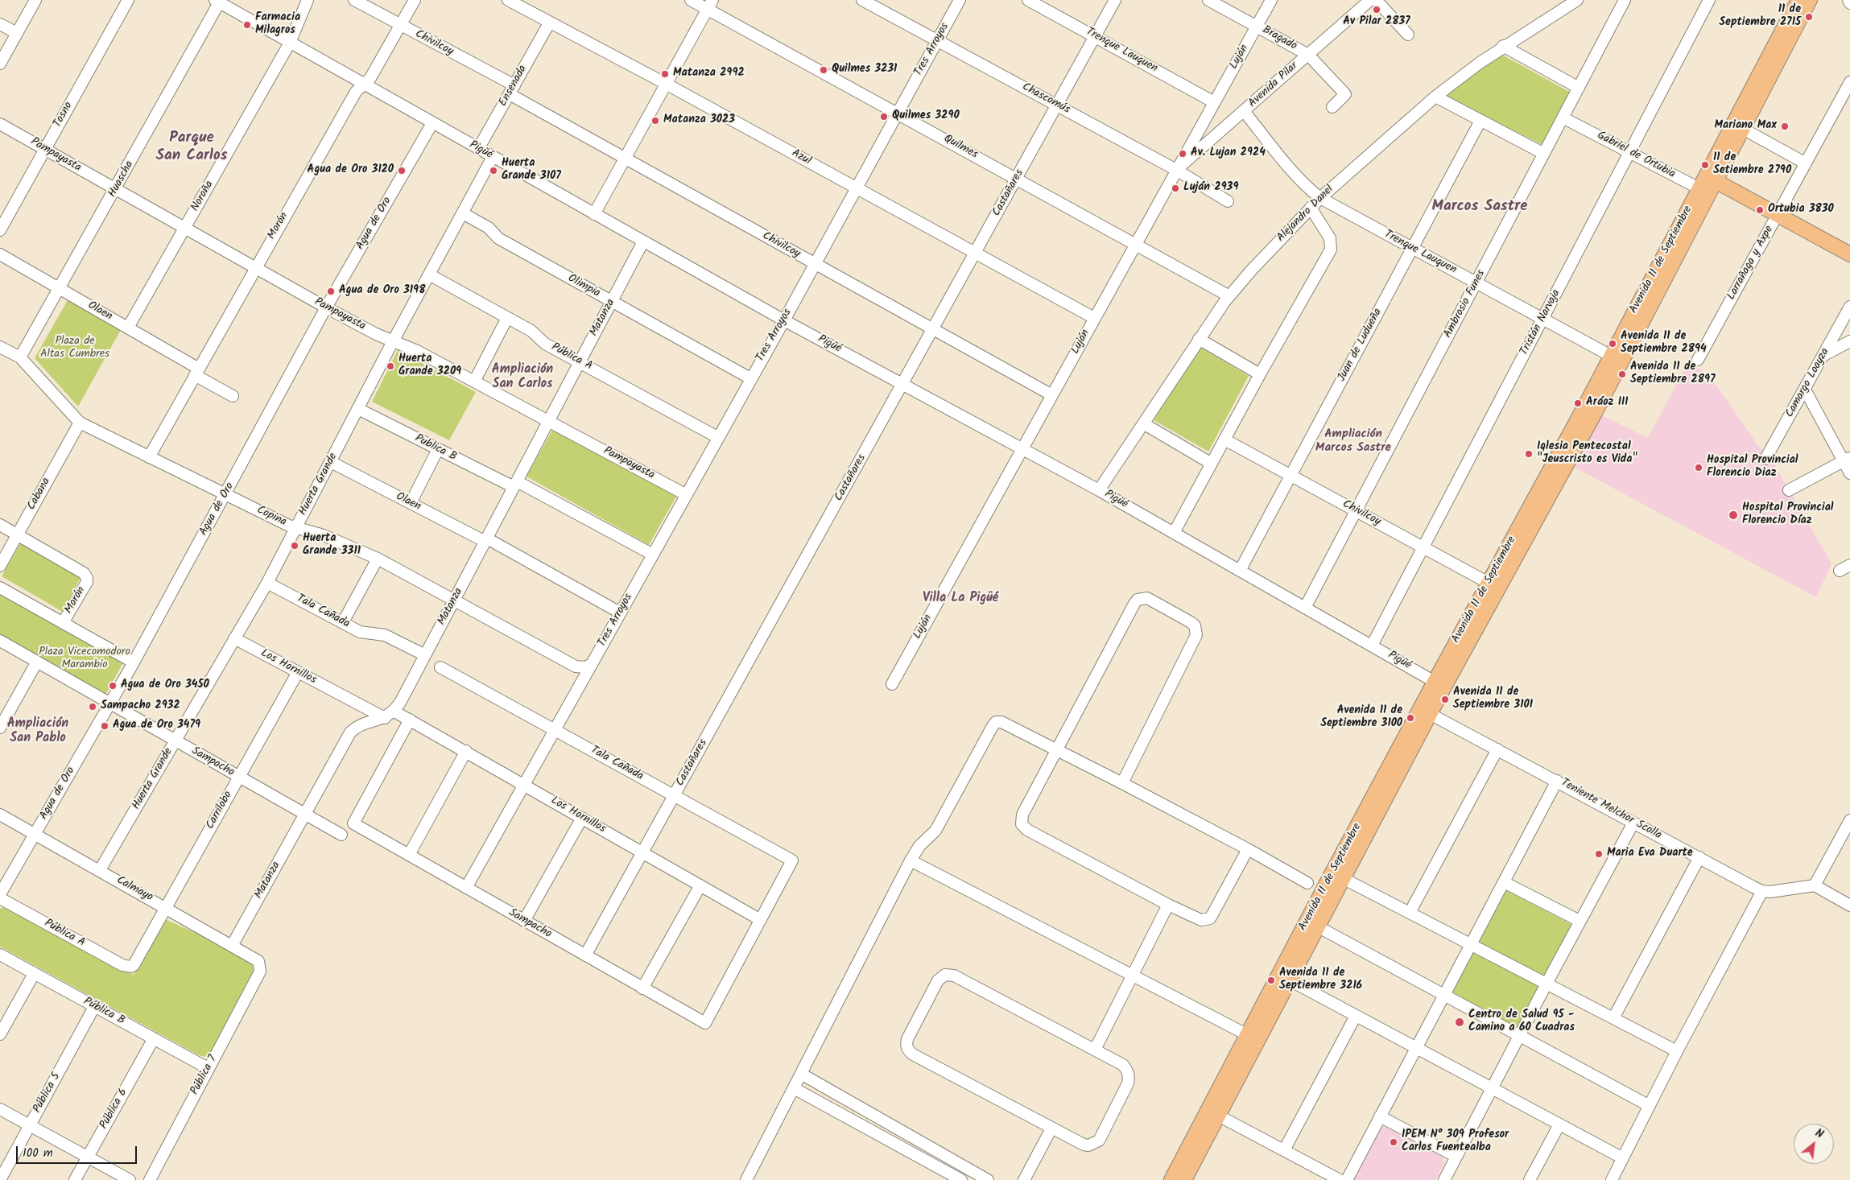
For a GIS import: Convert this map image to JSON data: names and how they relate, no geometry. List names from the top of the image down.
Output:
{
  "streets": {
    "main road": ["Avenida 11 de Septiembre"],
    "street": [
      "Bragado",
      "Chivilcoy",
      "Tres Arroyos",
      "Trenque Lauquen",
      "Luján",
      "Avenida Pilar",
      "Ensenada",
      "Chascomús",
      "Tosno",
      "Quilmes",
      "Pigüé",
      "Pampayasta",
      "Gabriel de Ortubia",
      "Azul",
      "Huascha",
      "Castañares",
      "Noroña",
      "Alejandro Danel",
      "Agua de Oro",
      "Morón",
      "Larrañaga y Axpe",
      "Olimpia",
      "Ambrosio Funes",
      "Olaen",
      "Matanza",
      "Tristán Narvaja",
      "Juan de Ludueña",
      "Pública A",
      "Camargo Loayza",
      "Publica B",
      "Huerta Grande",
      "Cabana",
      "Copina",
      "Tala Cañada",
      "Los Hornillos",
      "Sampacho",
      "Teniente Melchor Scolla",
      "Carrilobo",
      "Calmayo",
      "Pública B",
      "Pública 7",
      "Pública 5",
      "Pública 6"
    ]
  },
  "crossings": [
    ["Bragado", "Luján"],
    ["Bragado", "Avenida Pilar"],
    ["Chivilcoy", "Tres Arroyos"],
    ["Chivilcoy", "Luján"],
    ["Chivilcoy", "Ensenada"],
    ["Chivilcoy", "Castañares"],
    ["Chivilcoy", "Morón"],
    ["Chivilcoy", "Avenida 11 de Septiembre"],
    ["Chivilcoy", "Ambrosio Funes"],
    ["Chivilcoy", "Tristán Narvaja"],
    ["Chivilcoy", "Juan de Ludueña"],
    ["Tres Arroyos", "Chascomús"],
    ["Tres Arroyos", "Quilmes"],
    ["Tres Arroyos", "Pigüé"],
    ["Tres Arroyos", "Pampayasta"],
    ["Tres Arroyos", "Azul"],
    ["Tres Arroyos", "Olimpia"],
    ["Tres Arroyos", "Olaen"],
    ["Tres Arroyos", "Pública A"],
    ["Tres Arroyos", "Publica B"],
    ["Tres Arroyos", "Copina"],
    ["Tres Arroyos", "Tala Cañada"],
    ["Tres Arroyos", "Los Hornillos"],
    ["Tres Arroyos", "Sampacho"],
    ["Trenque Lauquen", "Luján"],
    ["Trenque Lauquen", "Avenida Pilar"],
    ["Trenque Lauquen", "Castañares"],
    ["Trenque Lauquen", "Alejandro Danel"],
    ["Trenque Lauquen", "Avenida 11 de Septiembre"],
    ["Trenque Lauquen", "Ambrosio Funes"],
    ["Trenque Lauquen", "Tristán Narvaja"],
    ["Trenque Lauquen", "Juan de Ludueña"],
    ["Luján", "Avenida Pilar"],
    ["Luján", "Chascomús"],
    ["Luján", "Quilmes"],
    ["Luján", "Pigüé"],
    ["Luján", "Azul"],
    ["Avenida Pilar", "Chascomús"],
    ["Ensenada", "Pigüé"],
    ["Ensenada", "Azul"],
    ["Chascomús", "Castañares"],
    ["Tosno", "Pampayasta"],
    ["Quilmes", "Castañares"],
    ["Quilmes", "Alejandro Danel"],
    ["Pigüé", "Huascha"],
    ["Pigüé", "Castañares"],
    ["Pigüé", "Noroña"],
    ["Pigüé", "Alejandro Danel"],
    ["Pigüé", "Agua de Oro"],
    ["Pigüé", "Morón"],
    ["Pigüé", "Avenida 11 de Septiembre"],
    ["Pigüé", "Ambrosio Funes"],
    ["Pigüé", "Matanza"],
    ["Pigüé", "Tristán Narvaja"],
    ["Pigüé", "Juan de Ludueña"],
    ["Pigüé", "Huerta Grande"],
    ["Pampayasta", "Huascha"],
    ["Pampayasta", "Noroña"],
    ["Pampayasta", "Agua de Oro"],
    ["Pampayasta", "Morón"],
    ["Pampayasta", "Matanza"],
    ["Pampayasta", "Huerta Grande"],
    ["Gabriel de Ortubia", "Avenida 11 de Septiembre"],
    ["Gabriel de Ortubia", "Ambrosio Funes"],
    ["Gabriel de Ortubia", "Tristán Narvaja"],
    ["Azul", "Castañares"],
    ["Huascha", "Olaen"],
    ["Huascha", "Copina"],
    ["Castañares", "Tala Cañada"],
    ["Castañares", "Los Hornillos"],
    ["Castañares", "Sampacho"],
    ["Noroña", "Olaen"],
    ["Agua de Oro", "Copina"],
    ["Agua de Oro", "Sampacho"],
    ["Agua de Oro", "Calmayo"],
    ["Morón", "Olaen"],
    ["Morón", "Cabana"],
    ["Morón", "Copina"],
    ["Avenida 11 de Septiembre", "Teniente Melchor Scolla"],
    ["Olimpia", "Matanza"],
    ["Olimpia", "Huerta Grande"],
    ["Olaen", "Matanza"],
    ["Olaen", "Huerta Grande"],
    ["Matanza", "Pública A"],
    ["Matanza", "Publica B"],
    ["Matanza", "Copina"],
    ["Matanza", "Tala Cañada"],
    ["Matanza", "Los Hornillos"],
    ["Matanza", "Sampacho"],
    ["Matanza", "Calmayo"],
    ["Pública A", "Huerta Grande"],
    ["Pública A", "Carrilobo"],
    ["Pública A", "Calmayo"],
    ["Publica B", "Huerta Grande"],
    ["Huerta Grande", "Copina"],
    ["Huerta Grande", "Tala Cañada"],
    ["Huerta Grande", "Los Hornillos"],
    ["Huerta Grande", "Sampacho"],
    ["Huerta Grande", "Calmayo"],
    ["Cabana", "Copina"],
    ["Tala Cañada", "Los Hornillos"],
    ["Tala Cañada", "Sampacho"],
    ["Los Hornillos", "Sampacho"],
    ["Los Hornillos", "Carrilobo"],
    ["Sampacho", "Carrilobo"],
    ["Carrilobo", "Calmayo"],
    ["Calmayo", "Pública 7"],
    ["Pública B", "Pública 7"],
    ["Pública B", "Pública 5"],
    ["Pública B", "Pública 6"]
  ],
  "districts": [
    "Parque San Carlos",
    "Marcos Sastre",
    "Ampliación San Carlos",
    "Ampliación Marcos Sastre",
    "Villa La Pigüé",
    "Ampliación San Pablo"
  ],
  "parks": ["Plaza de Altas Cumbres", "Plaza Vicecomodoro Marambio"],
  "places": [
    "Av Pilar 2837",
    "11 de Septiembre 2715",
    "Farmacia Milagros",
    "Quilmes 3231",
    "Matanza 2992",
    "Quilmes 3290",
    "Matanza 3023",
    "Mariano Max",
    "Av. Lujan 2924",
    "11 de Setiembre 2790",
    "Agua de Oro 3120",
    "Huerta Grande 3107",
    "Luján 2939",
    "Ortubia 3830",
    "Agua de Oro 3198",
    "Avenida 11 de Septiembre 2894",
    "Huerta Grande 3209",
    "Avenida 11 de Septiembre 2897",
    "Aráoz III",
    "Iglesia Pentecostal \"Jeuscristo es Vida\"",
    "Hospital Provincial Florencio Diaz",
    "Hospital Provincial Florencio Díaz",
    "Huerta Grande 3311",
    "Agua de Oro 3450",
    "Avenida 11 de Septiembre 3101",
    "Sampacho 2932",
    "Avenida 11 de Septiembre 3100",
    "Agua de Oro 3479",
    "Maria Eva Duarte",
    "Avenida 11 de Septiembre 3216",
    "Centro de Salud 95 - Camino a 60 Cuadras",
    "IPEM N° 309 Profesor Carlos Fuentealba"
  ],
  "scale_bar": "100 m",
  "north": "top right"
}
